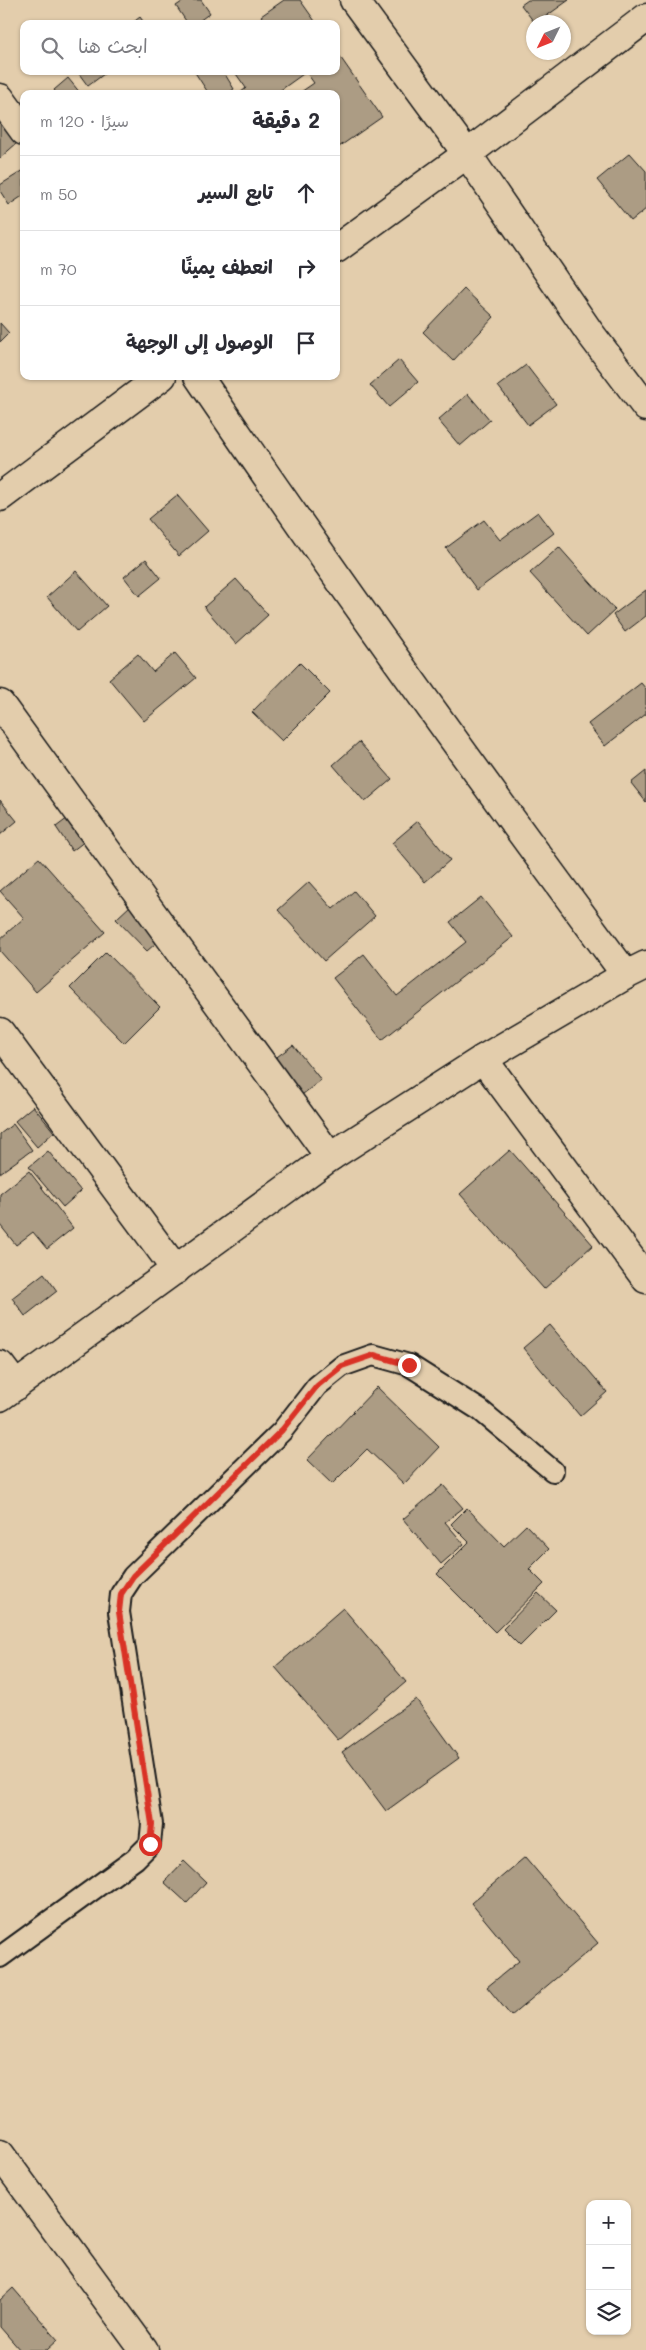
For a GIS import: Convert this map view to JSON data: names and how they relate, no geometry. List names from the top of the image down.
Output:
{
  "north": "bottom left",
  "page": {
    "search": "ابحث هنا",
    "heading": ["2 دقيقة", "سيرًا · 120 m"],
    "list": [
      ["تابع السير", "50 m"],
      ["انعطف يمينًا", "70 m"],
      "الوصول إلى الوجهة"
    ],
    "map_buttons": ["+", "−"]
  }
}
